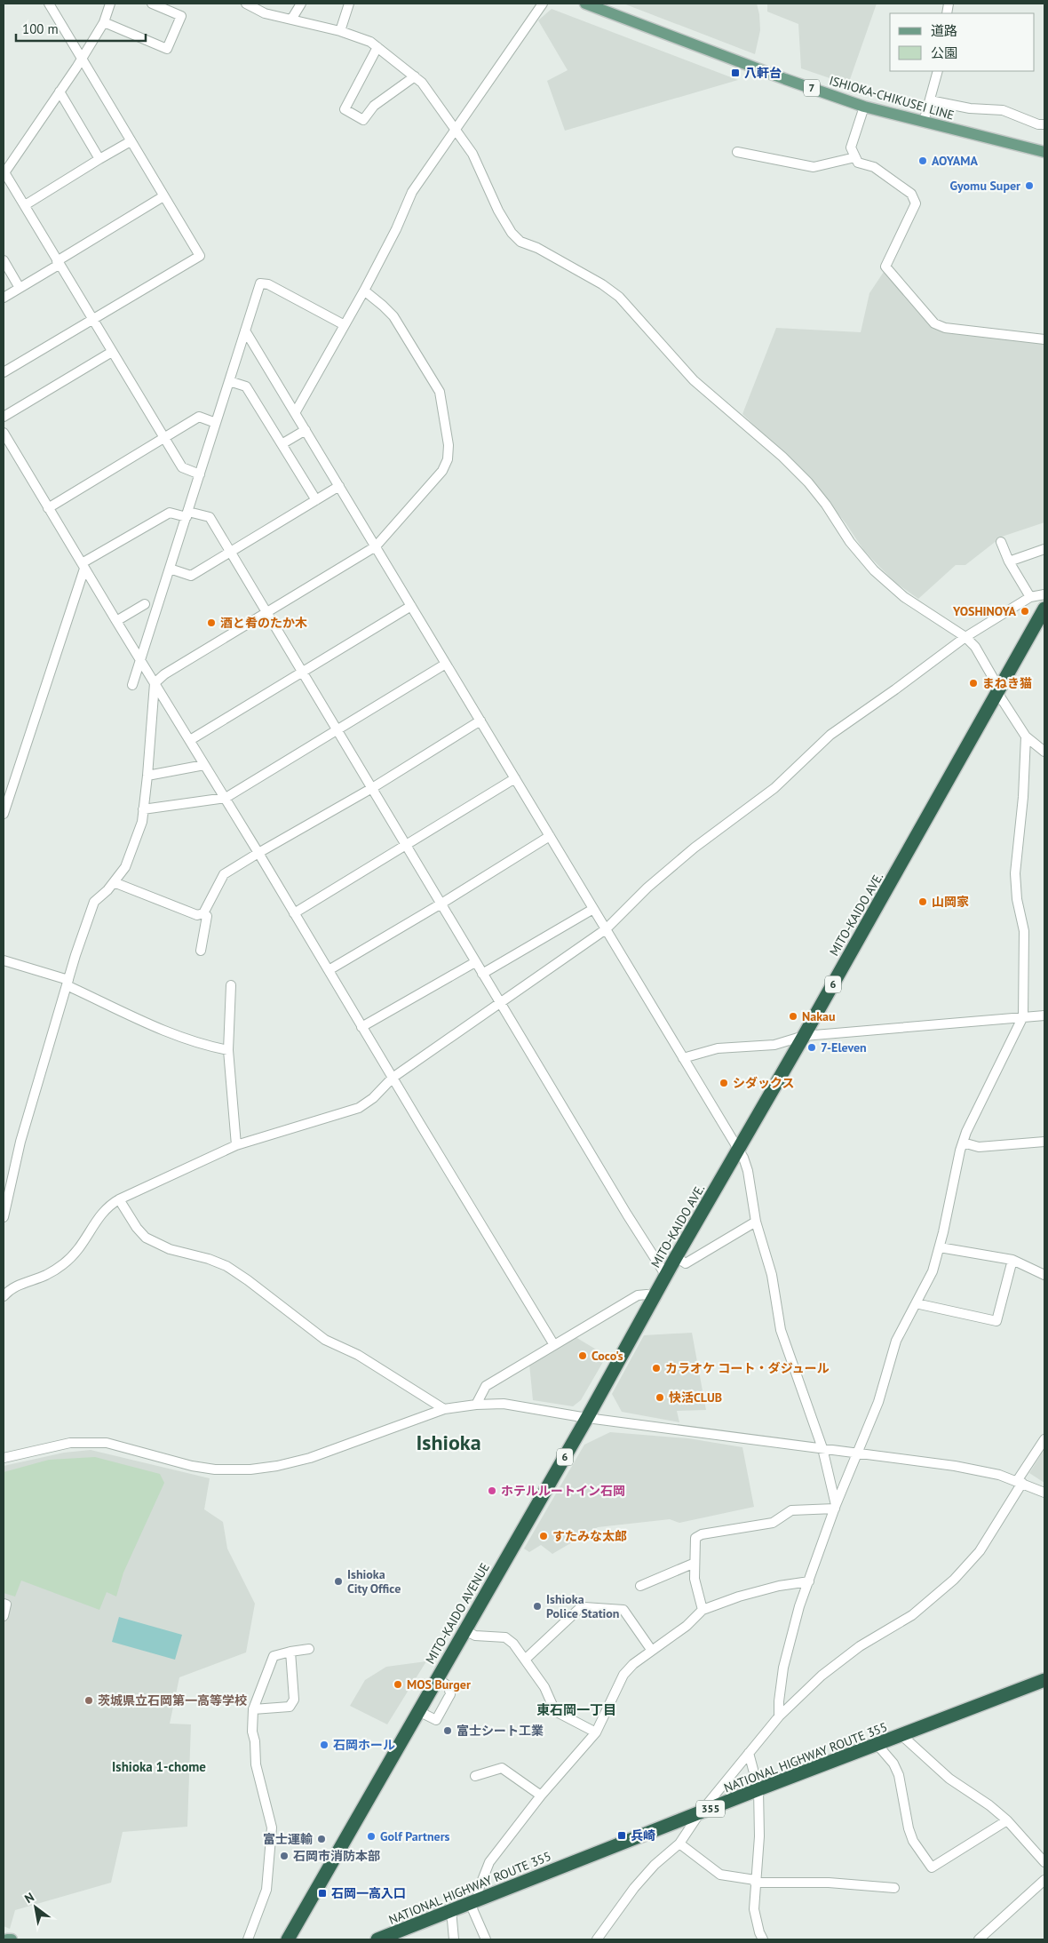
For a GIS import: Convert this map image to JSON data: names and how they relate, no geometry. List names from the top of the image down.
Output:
{
  "streets": {
    "highway": [
      "MITO-KAIDO AVE.",
      "6",
      "MITO-KAIDO AVENUE",
      "NATIONAL HIGHWAY ROUTE 355",
      "355"
    ],
    "main road": ["7", "ISHIOKA-CHIKUSEI LINE"]
  },
  "crossings": [
    ["MITO-KAIDO AVE.", "MITO-KAIDO AVENUE"]
  ],
  "districts": ["Ishioka", "東石岡一丁目", "Ishioka 1-chome"],
  "places": {
    "transit": ["八軒台", "兵崎", "石岡一高入口"],
    "other": [
      "AOYAMA",
      "Gyomu Super",
      "YOSHINOYA",
      "酒と肴のたか木",
      "まねき猫",
      "山岡家",
      "Nakau",
      "7-Eleven",
      "シダックス",
      "Coco's",
      "カラオケ コート・ダジュール",
      "快活CLUB",
      "ホテルルートイン石岡",
      "すたみな太郎",
      "Ishioka City Office",
      "Ishioka Police Station",
      "MOS Burger",
      "茨城県立石岡第一高等学校",
      "富士シート工業",
      "石岡ホール",
      "Golf Partners",
      "富士運輸",
      "石岡市消防本部"
    ]
  },
  "legend": ["道路", "公園"],
  "scale_bar": "100 m",
  "north": "top left"
}
